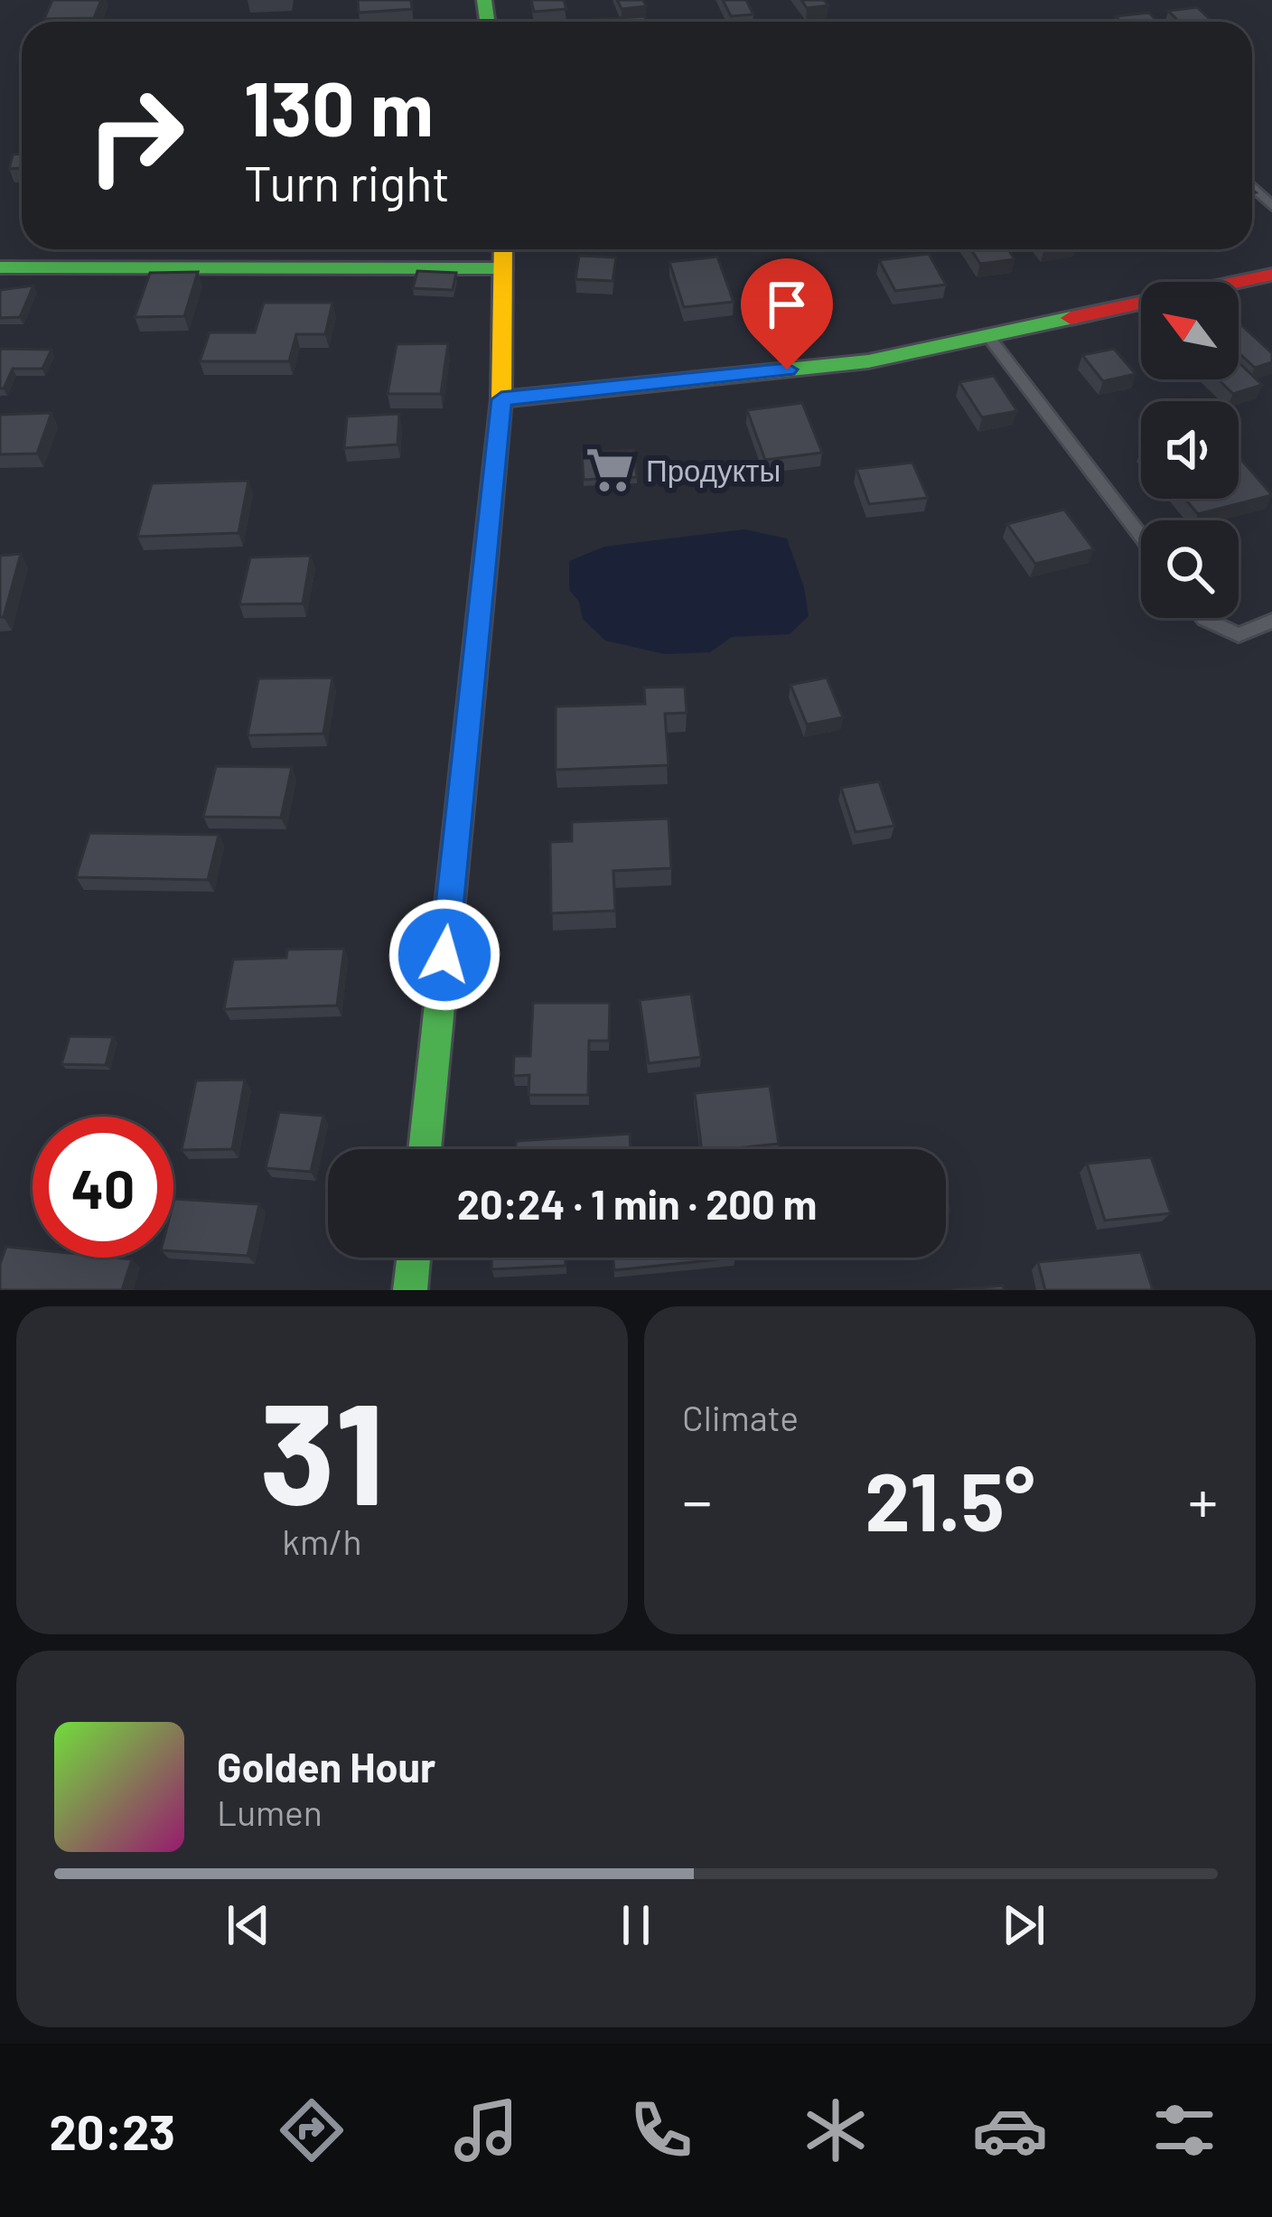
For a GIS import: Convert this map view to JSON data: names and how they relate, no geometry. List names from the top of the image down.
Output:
{
  "places": {
    "supermarket": ["Продукты"]
  },
  "north": "top left",
  "page": {
    "turn": ["130 m", "Turn right"],
    "limit": "40",
    "trip": "20:24 · 1 min · 200 m",
    "tile": [
      ["31", "km/h"],
      "Climate"
    ],
    "heat": ["−", "21.5°", "+"],
    "song": ["Golden Hour", "Lumen"],
    "tabs": "20:23"
  }
}
